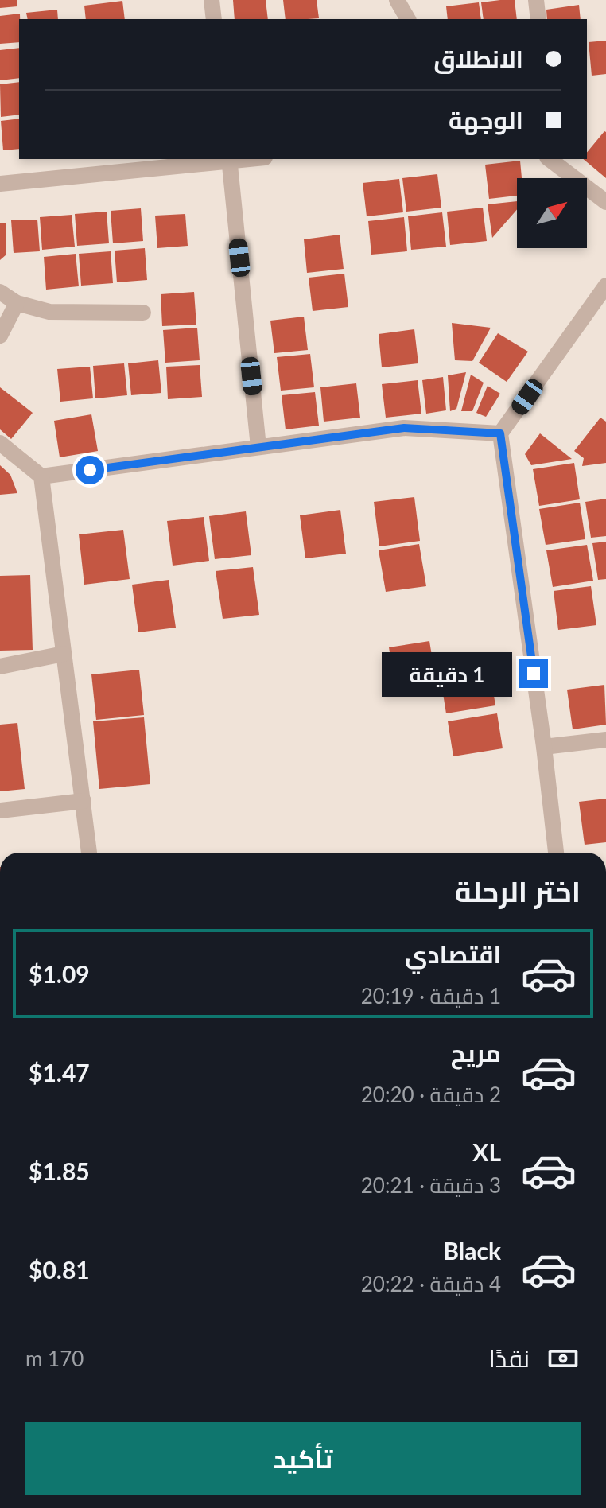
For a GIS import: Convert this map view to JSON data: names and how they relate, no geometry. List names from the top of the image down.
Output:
{
  "north": "top right",
  "page": {
    "banner": ["الانطلاق", "الوجهة"],
    "bubble": "1 دقيقة",
    "heading": "اختر الرحلة",
    "list": [
      {
        "name": "اقتصادي",
        "note": "1 دقيقة · 20:19",
        "value": "$1.09"
      },
      {
        "name": "مريح",
        "note": "2 دقيقة · 20:20",
        "value": "$1.47"
      },
      {
        "name": "XL",
        "note": "3 دقيقة · 20:21",
        "value": "$1.85"
      },
      {
        "name": "Black",
        "note": "4 دقيقة · 20:22",
        "value": "$0.81"
      }
    ],
    "pay": ["نقدًا", "170 m"],
    "buttons": "تأكيد"
  }
}
